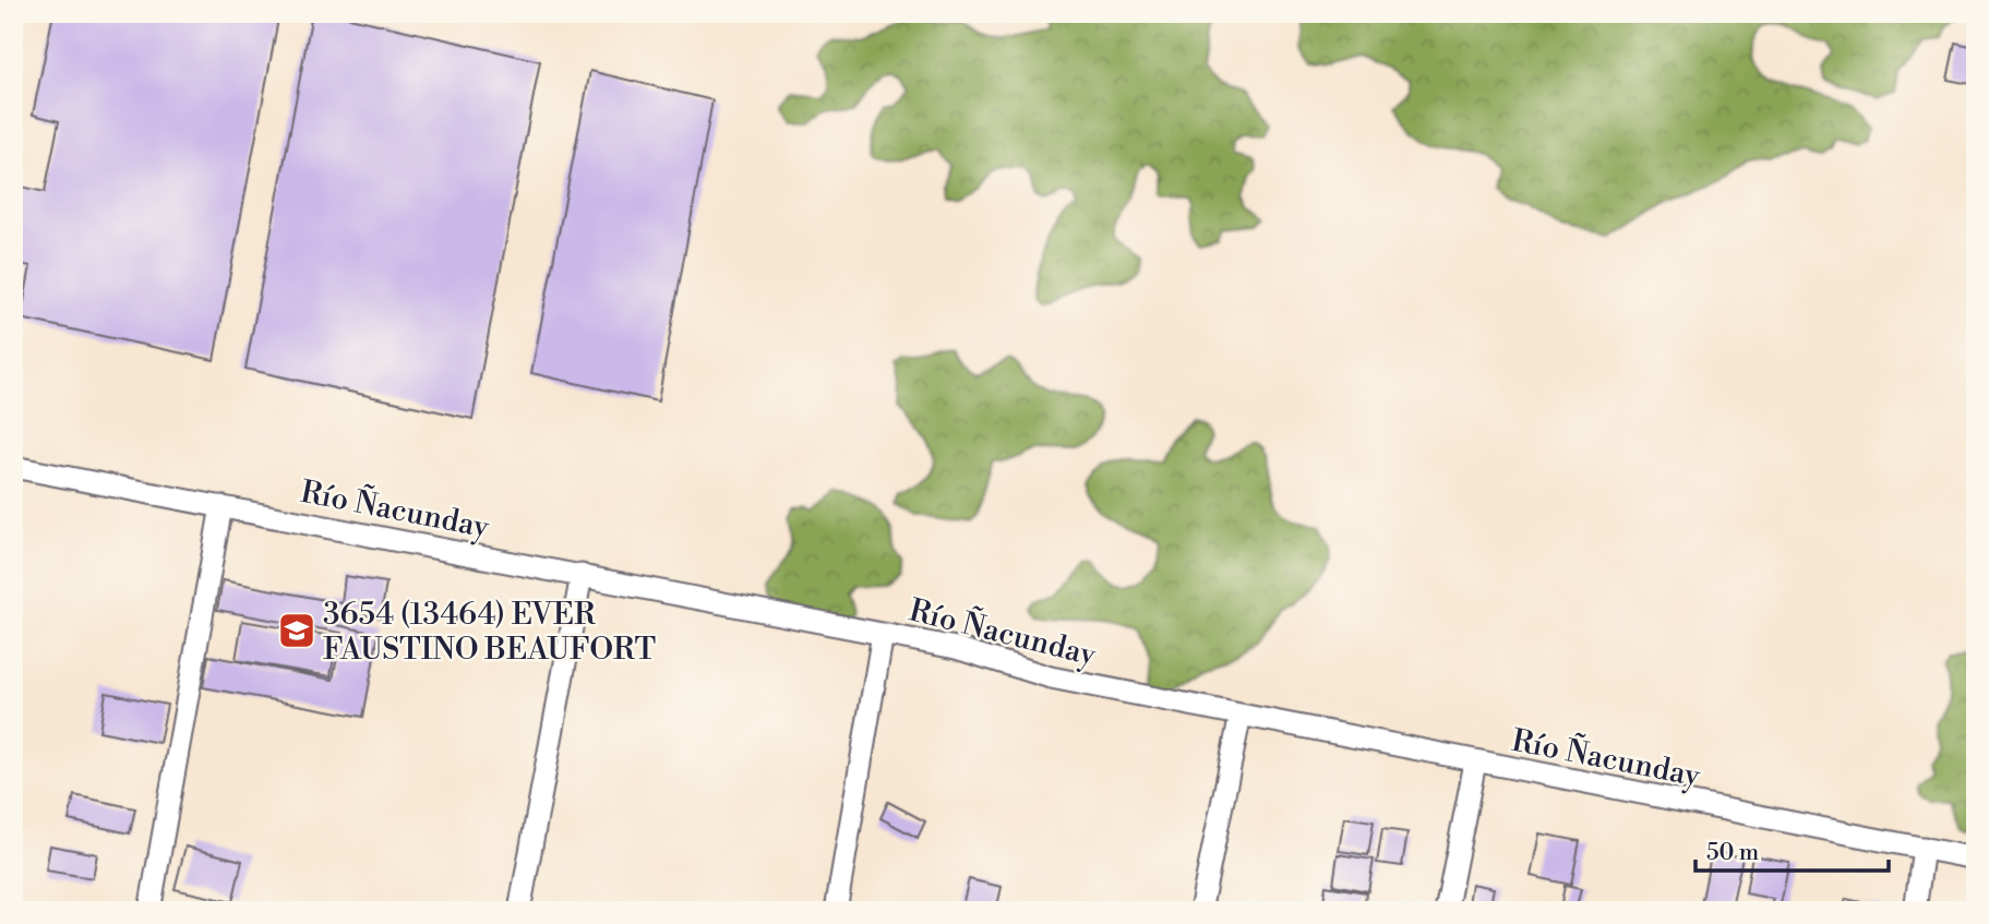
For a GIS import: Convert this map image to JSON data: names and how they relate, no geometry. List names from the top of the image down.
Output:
{
  "streets": {
    "street": ["Río Ñacunday"]
  },
  "places": {
    "school or university": ["3654 (13464) EVER FAUSTINO BEAUFORT"]
  },
  "scale_bar": "50 m"
}
